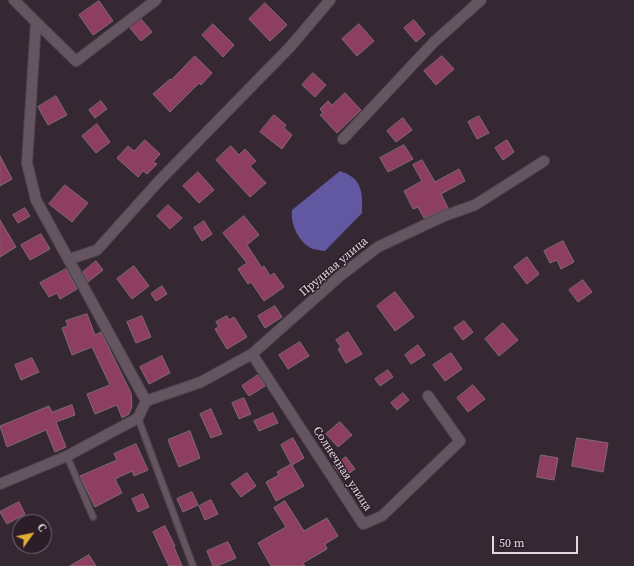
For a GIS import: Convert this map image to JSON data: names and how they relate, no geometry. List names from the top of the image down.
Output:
{
  "streets": {
    "street": ["Прудная улица", "Солнечная улица"]
  },
  "crossings": [
    ["Прудная улица", "Солнечная улица"]
  ],
  "scale_bar": "50 m",
  "north": "top right"
}
